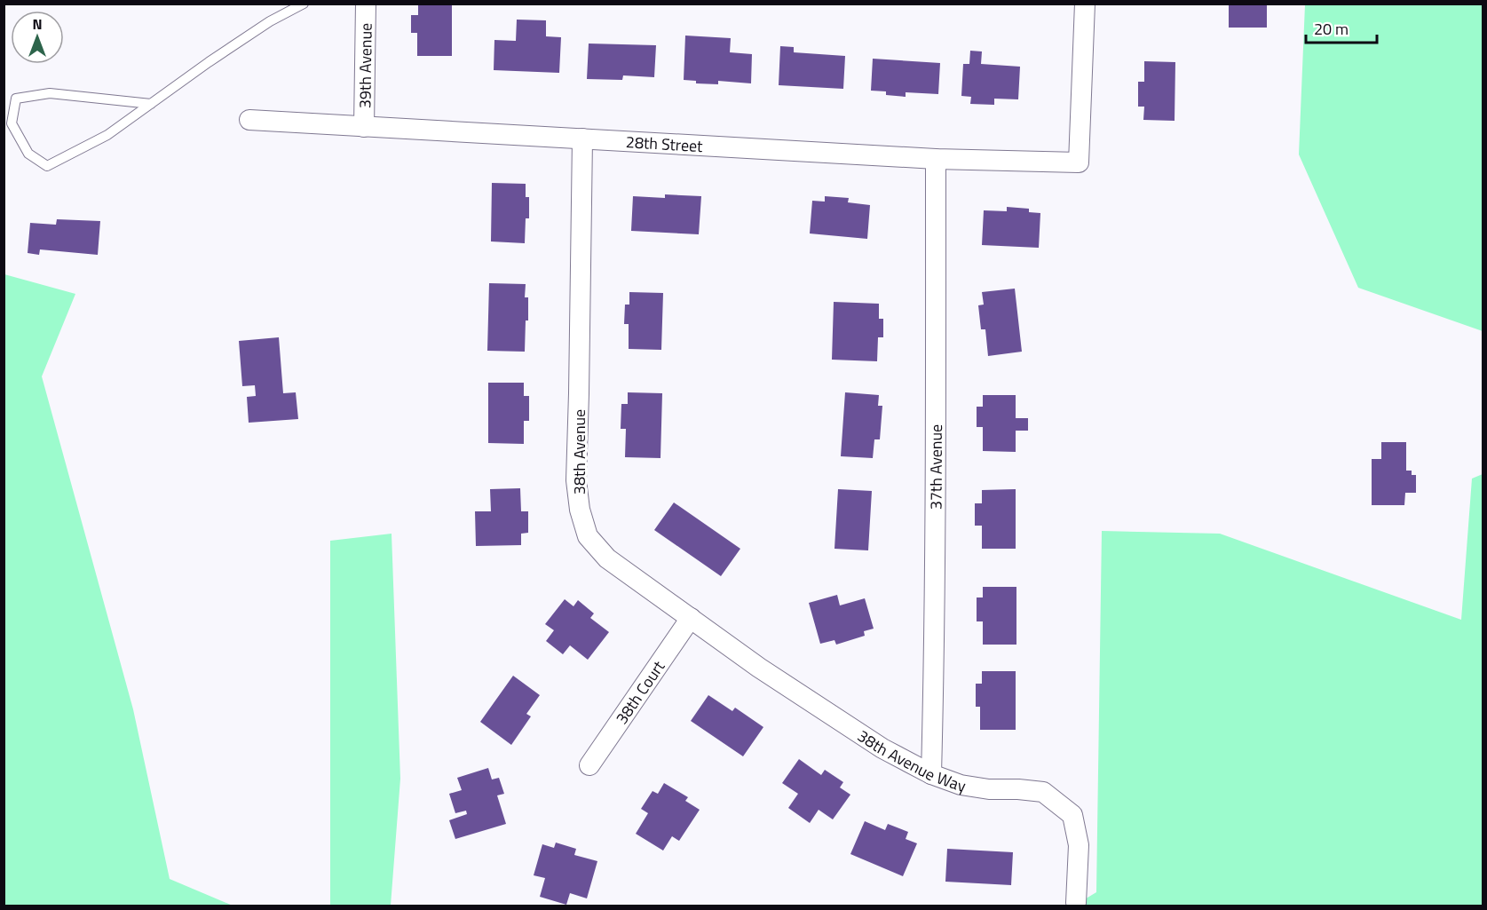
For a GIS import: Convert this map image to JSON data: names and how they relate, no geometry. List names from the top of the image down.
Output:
{
  "streets": {
    "street": [
      "39th Avenue",
      "28th Street",
      "38th Avenue",
      "37th Avenue",
      "38th Court",
      "38th Avenue Way"
    ]
  },
  "crossings": [
    ["39th Avenue", "28th Street"],
    ["28th Street", "38th Avenue"],
    ["28th Street", "37th Avenue"],
    ["38th Avenue", "38th Court"],
    ["38th Avenue", "38th Avenue Way"],
    ["37th Avenue", "38th Avenue Way"],
    ["38th Court", "38th Avenue Way"]
  ],
  "scale_bar": "20 m",
  "north": "top"
}
